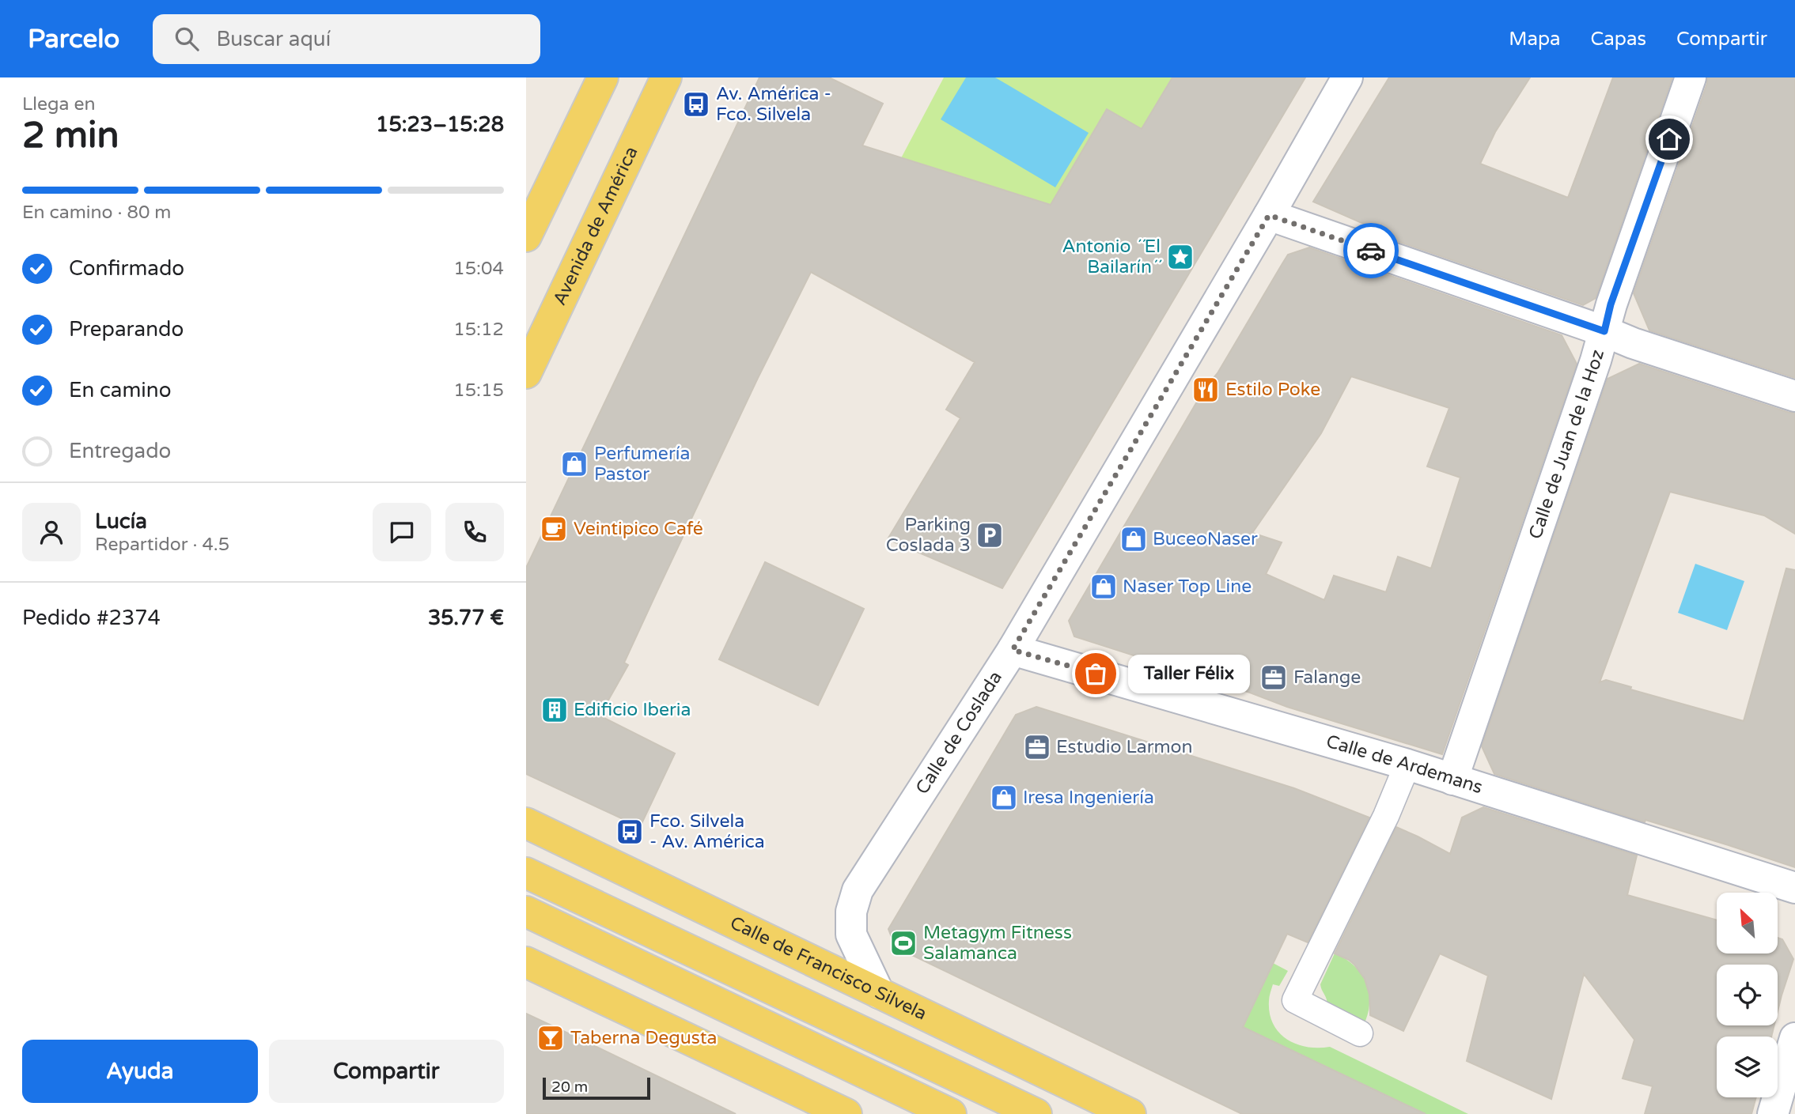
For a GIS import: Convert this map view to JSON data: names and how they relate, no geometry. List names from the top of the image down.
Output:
{
  "streets": {
    "main road": ["Avenida de América", "Calle de Francisco Silvela"],
    "street": ["Calle de Juan de la Hoz", "Calle de Coslada", "Calle de Ardemans"]
  },
  "crossings": [
    ["Calle de Juan de la Hoz", "Calle de Ardemans"],
    ["Calle de Coslada", "Calle de Ardemans"],
    ["Calle de Coslada", "Calle de Francisco Silvela"]
  ],
  "places": {
    "bus stop": ["Av. América - Fco. Silvela", "Fco. Silvela - Av. América"],
    "place": ["Antonio ´´El Bailarín´´"],
    "restaurant": ["Estilo Poke"],
    "shop": [
      "Perfumería Pastor",
      "BuceoNaser",
      "Naser Top Line",
      "Iresa Ingeniería"
    ],
    "cafe": ["Veintipico Café"],
    "parking": ["Parking Coslada 3"],
    "other": ["Taller Félix"],
    "office": ["Falange", "Estudio Larmon"],
    "building": ["Edificio Iberia"],
    "sports": ["Metagym Fitness Salamanca"],
    "bar": ["Taberna Degusta"]
  },
  "scale_bar": "20 m",
  "north": "top left",
  "page": {
    "header": "Parcelo",
    "search": "Buscar aquí",
    "nav": ["Mapa", "Capas", "Compartir"],
    "heading": ["2 min", "Llega en", "15:23–15:28"],
    "panel": [
      "Lucía",
      "Repartidor · 4.5",
      "Pedido #2374",
      "35.77 €"
    ],
    "bar": "En camino · 80 m",
    "list": [
      ["Confirmado", "15:04"],
      ["Preparando", "15:12"],
      ["En camino", "15:15"],
      "Entregado"
    ],
    "bubble": "Taller Félix",
    "buttons": ["Ayuda", "Compartir"],
    "scale": "20 m"
  }
}
